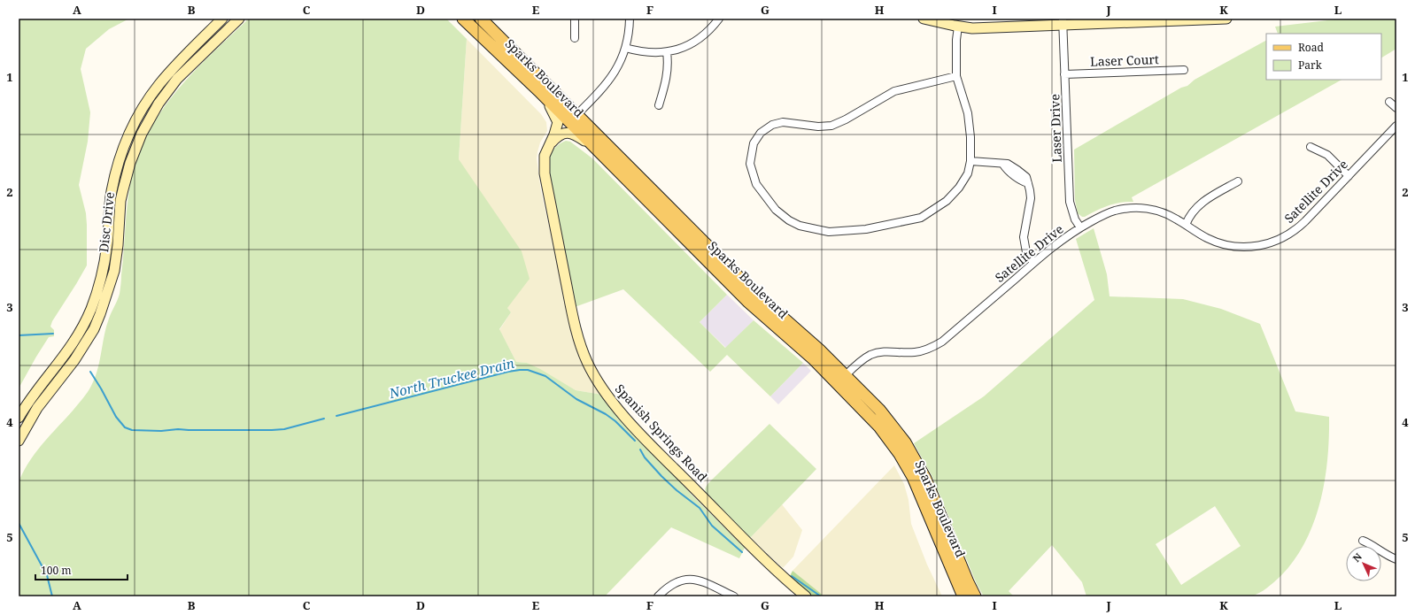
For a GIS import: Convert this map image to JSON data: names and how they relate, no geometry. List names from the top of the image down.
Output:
{
  "streets": {
    "main road": ["Sparks Boulevard", "Disc Drive", "Spanish Springs Road"],
    "street": ["Laser Court", "Laser Drive", "Satellite Drive"]
  },
  "crossings": [
    ["Laser Court", "Laser Drive"],
    ["Sparks Boulevard", "Satellite Drive"],
    ["Sparks Boulevard", "Spanish Springs Road"],
    ["Laser Drive", "Satellite Drive"]
  ],
  "water": ["North Truckee Drain"],
  "legend": ["Road", "Park"],
  "scale_bar": "100 m",
  "north": "top left",
  "grid": {
    "columns": [
      "A",
      "B",
      "C",
      "D",
      "E",
      "F",
      "G",
      "H",
      "I",
      "J",
      "K",
      "L"
    ],
    "rows": [
      "1",
      "2",
      "3",
      "4",
      "5"
    ]
  }
}
